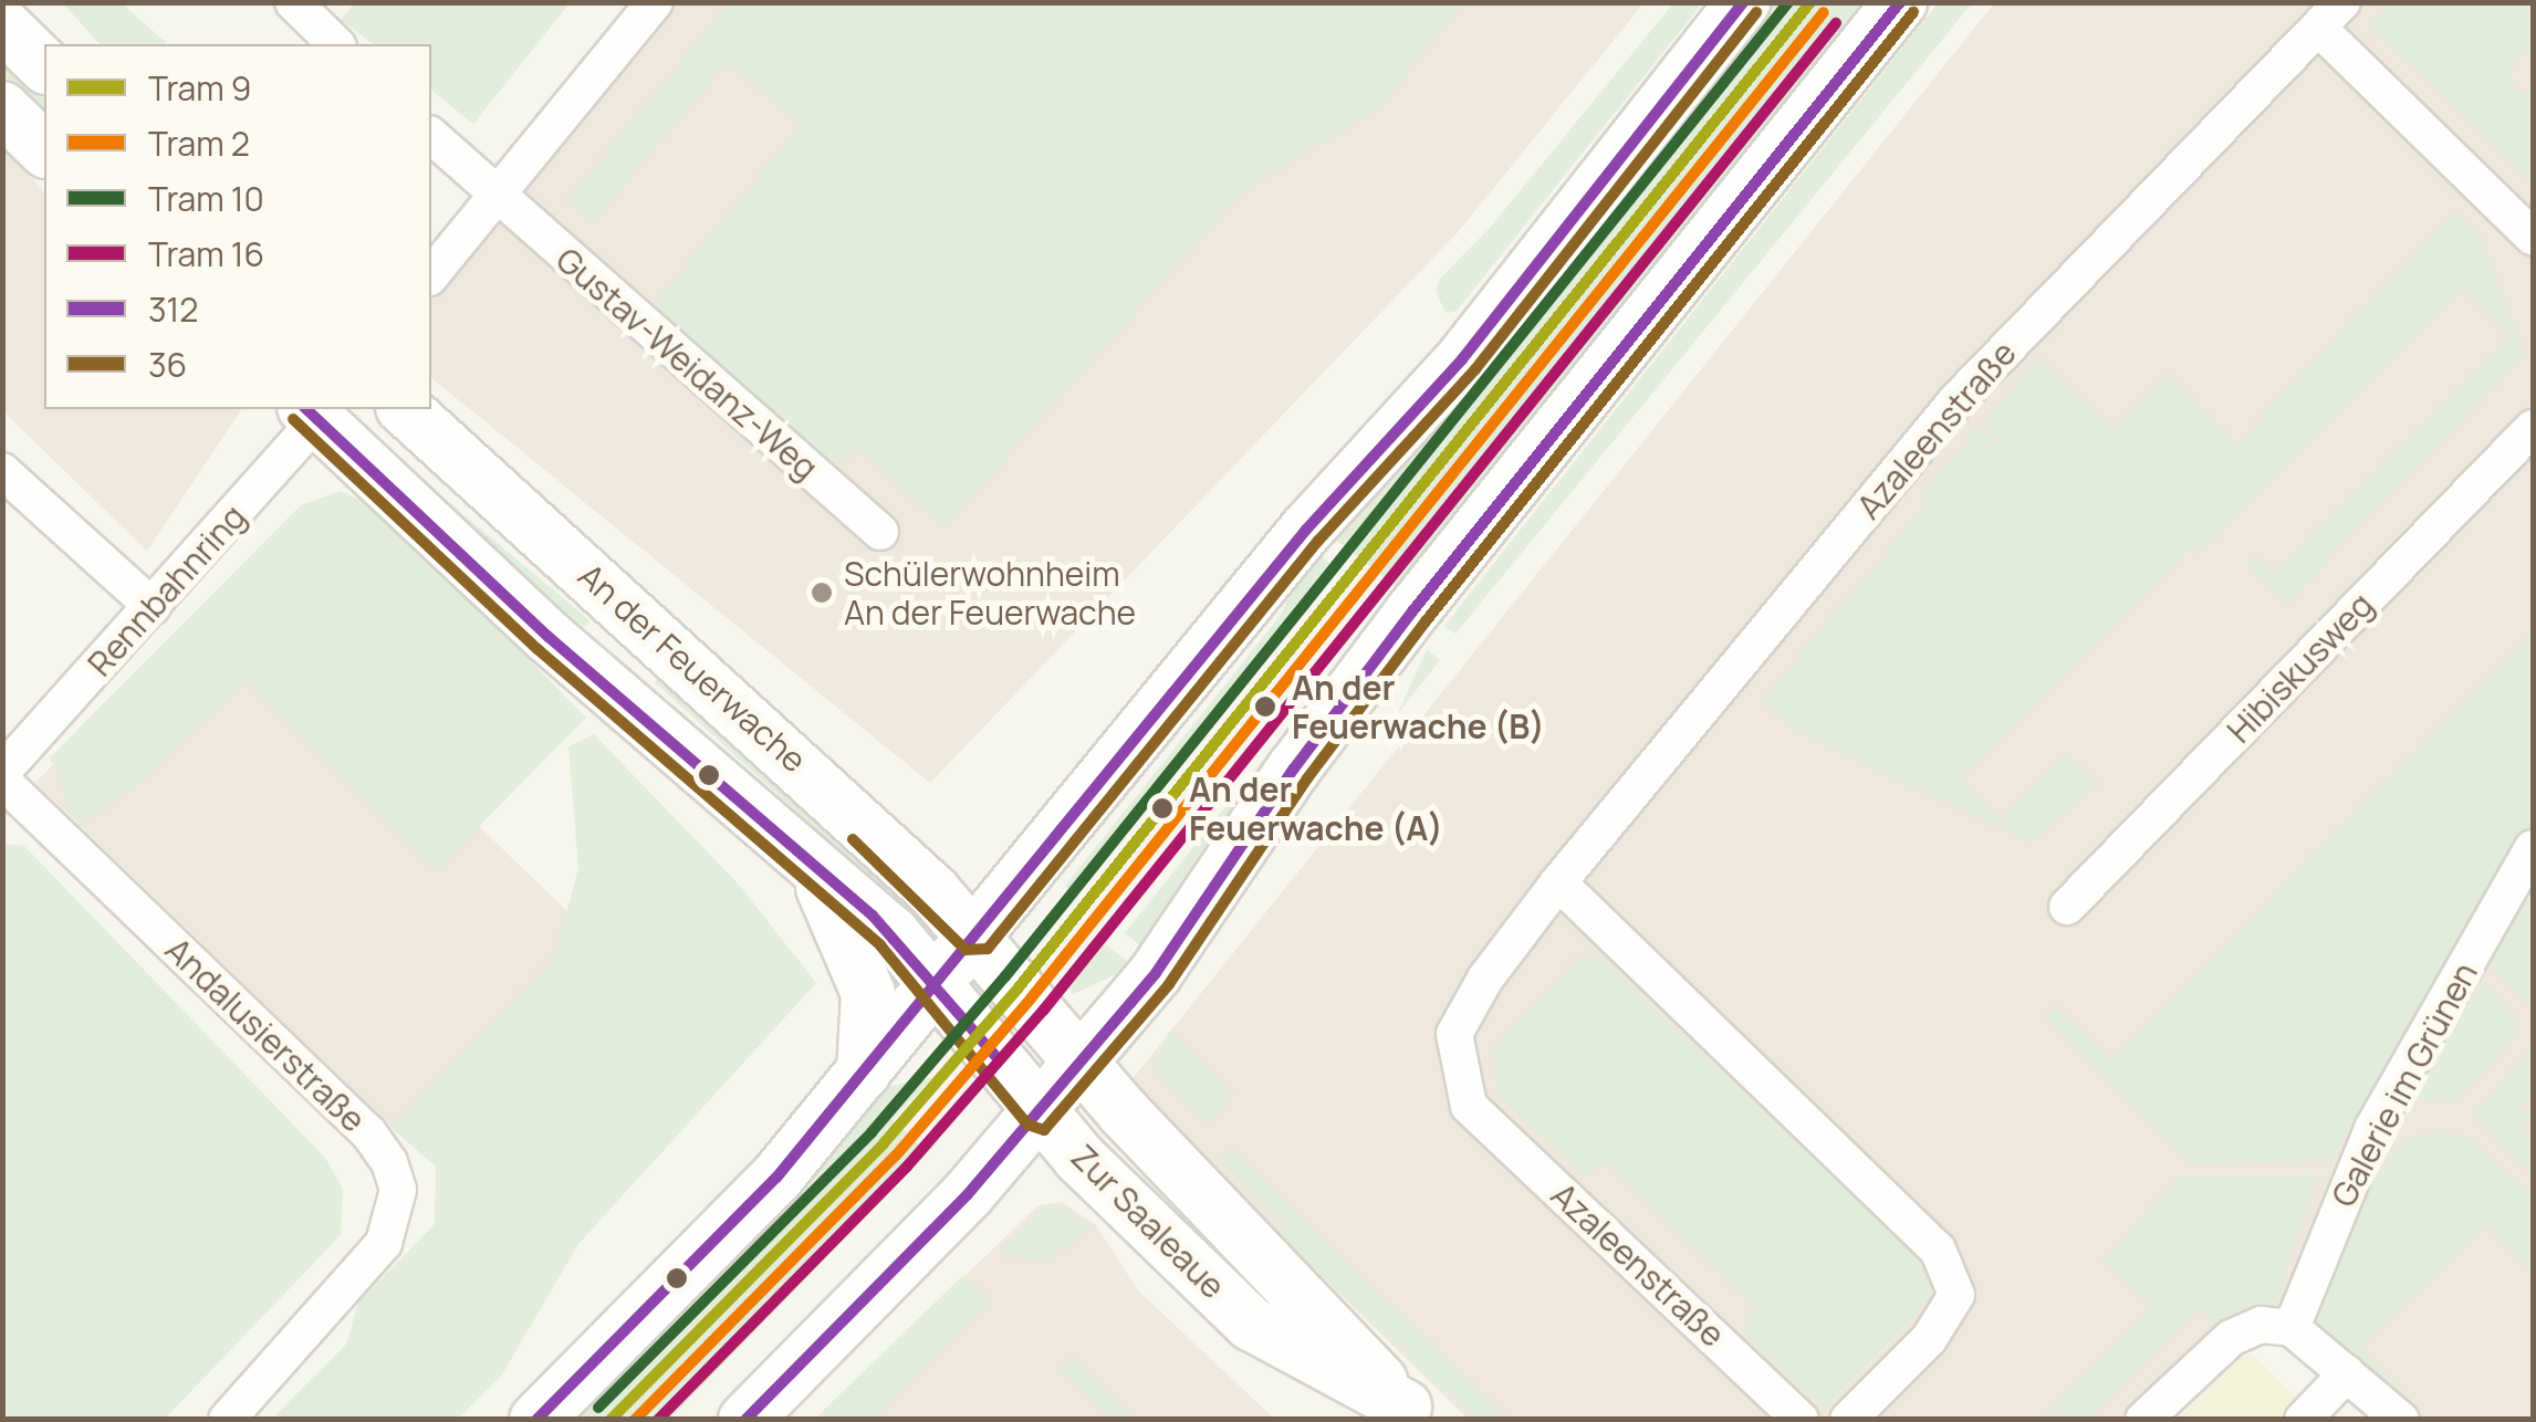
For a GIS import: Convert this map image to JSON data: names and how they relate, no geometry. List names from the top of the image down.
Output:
{
  "streets": {
    "main road": ["An der Feuerwache", "Zur Saaleaue"],
    "street": [
      "Gustav-Weidanz-Weg",
      "Azaleenstraße",
      "Rennbahnring",
      "Hibiskusweg",
      "Andalusierstraße",
      "Galerie im Grünen"
    ]
  },
  "crossings": [
    ["Rennbahnring", "An der Feuerwache"],
    ["An der Feuerwache", "Zur Saaleaue"]
  ],
  "places": ["Schülerwohnheim An der Feuerwache", "An der Feuerwache (B)", "An der Feuerwache (A)"],
  "lines": [
    "tram line 9",
    "tram line 10",
    "transit line 312",
    "tram line 2",
    "transit line 36",
    "tram line 16"
  ],
  "legend": [
    "Tram 9",
    "Tram 2",
    "Tram 10",
    "Tram 16",
    "312",
    "36"
  ]
}
